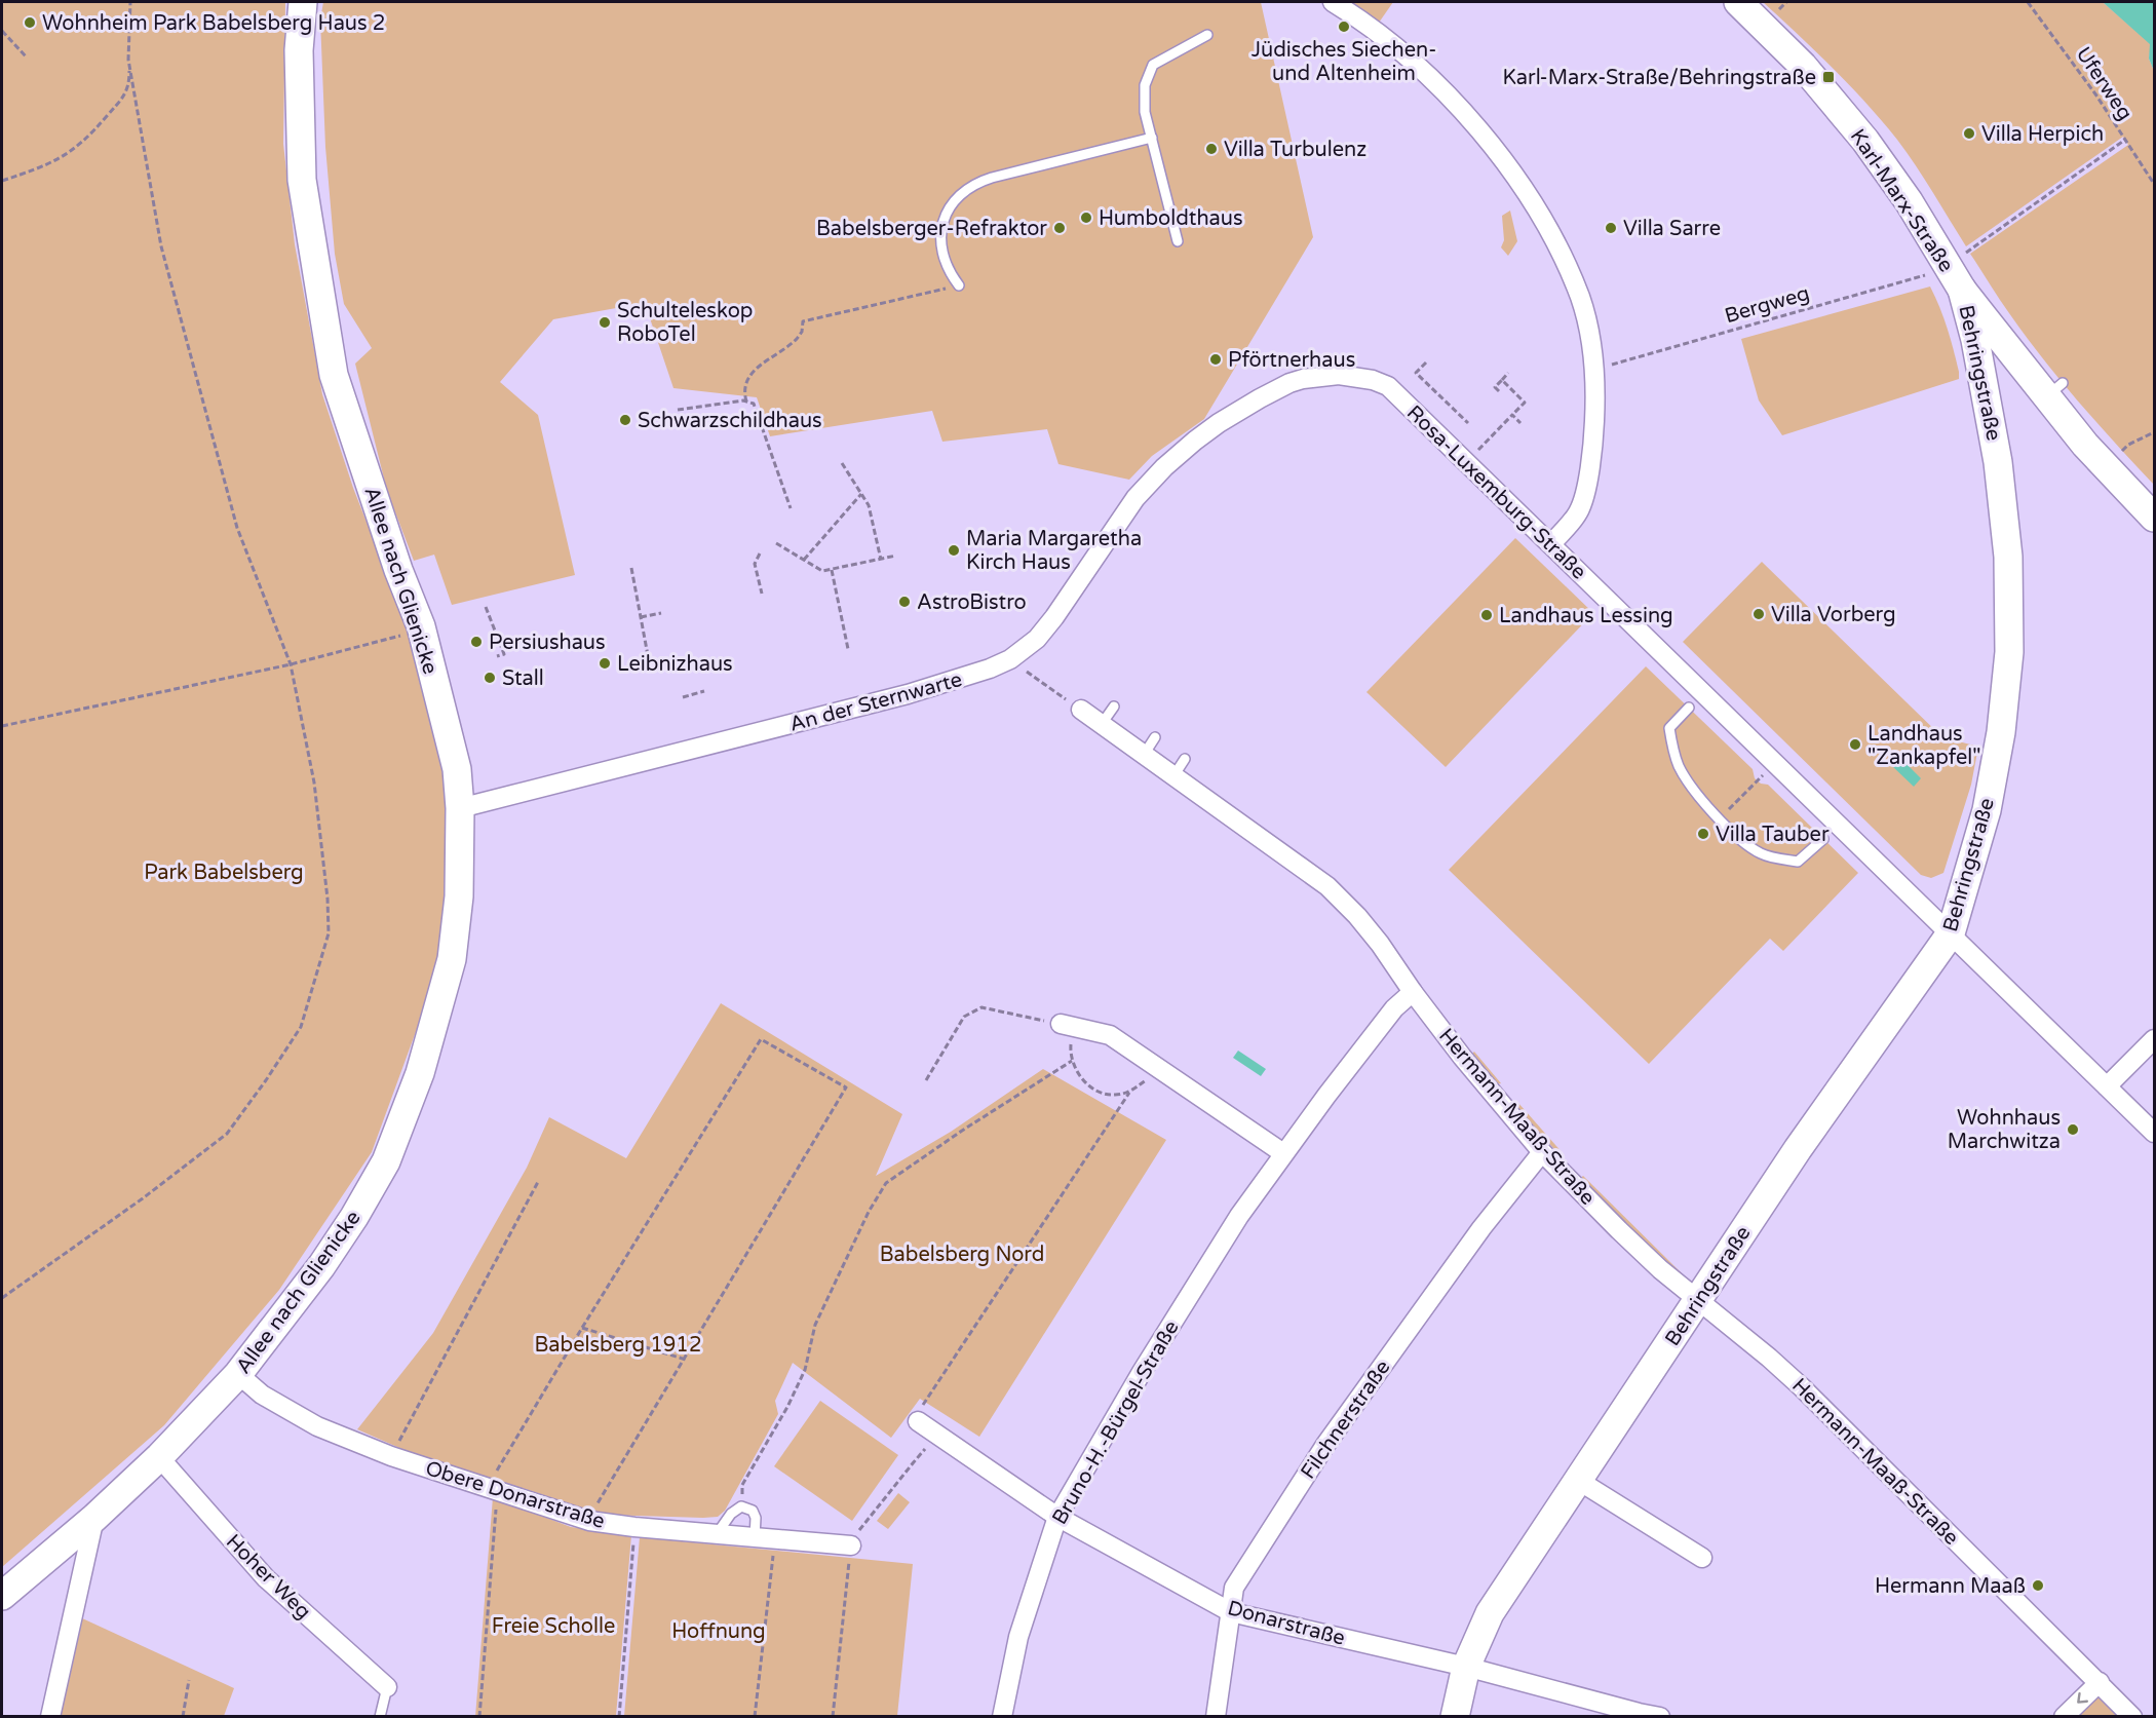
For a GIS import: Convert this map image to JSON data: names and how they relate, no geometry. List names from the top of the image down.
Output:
{
  "streets": {
    "street": [
      "Karl-Marx-Straße",
      "Behringstraße",
      "Rosa-Luxemburg-Straße",
      "Allee nach Glienicke",
      "An der Sternwarte",
      "Hermann-Maaß-Straße",
      "Filchnerstraße",
      "Bruno-H.-Bürgel-Straße",
      "Obere Donarstraße",
      "Hoher Weg",
      "Donarstraße"
    ],
    "path": ["Uferweg", "Bergweg"]
  },
  "crossings": [
    ["Uferweg", "Bergweg"],
    ["Karl-Marx-Straße", "Bergweg"],
    ["Karl-Marx-Straße", "Behringstraße"],
    ["Behringstraße", "Rosa-Luxemburg-Straße"],
    ["Behringstraße", "Hermann-Maaß-Straße"],
    ["Behringstraße", "Donarstraße"],
    ["Rosa-Luxemburg-Straße", "An der Sternwarte"],
    ["Allee nach Glienicke", "An der Sternwarte"],
    ["Allee nach Glienicke", "Obere Donarstraße"],
    ["Allee nach Glienicke", "Hoher Weg"],
    ["Hermann-Maaß-Straße", "Filchnerstraße"],
    ["Hermann-Maaß-Straße", "Bruno-H.-Bürgel-Straße"],
    ["Filchnerstraße", "Donarstraße"],
    ["Bruno-H.-Bürgel-Straße", "Donarstraße"]
  ],
  "parks": [
    "Park Babelsberg",
    "Babelsberg Nord",
    "Babelsberg 1912",
    "Freie Scholle",
    "Hoffnung"
  ],
  "places": {
    "other": [
      "Wohnheim Park Babelsberg Haus 2",
      "Jüdisches Siechen- und Altenheim",
      "Villa Herpich",
      "Villa Turbulenz",
      "Humboldthaus",
      "Babelsberger-Refraktor",
      "Villa Sarre",
      "Schulteleskop RoboTel",
      "Pförtnerhaus",
      "Schwarzschildhaus",
      "Maria Margaretha Kirch Haus",
      "AstroBistro",
      "Villa Vorberg",
      "Landhaus Lessing",
      "Persiushaus",
      "Leibnizhaus",
      "Stall",
      "Landhaus \"Zankapfel\"",
      "Villa Tauber",
      "Wohnhaus Marchwitza",
      "Hermann Maaß"
    ],
    "transit": ["Karl-Marx-Straße/Behringstraße"]
  }
}
